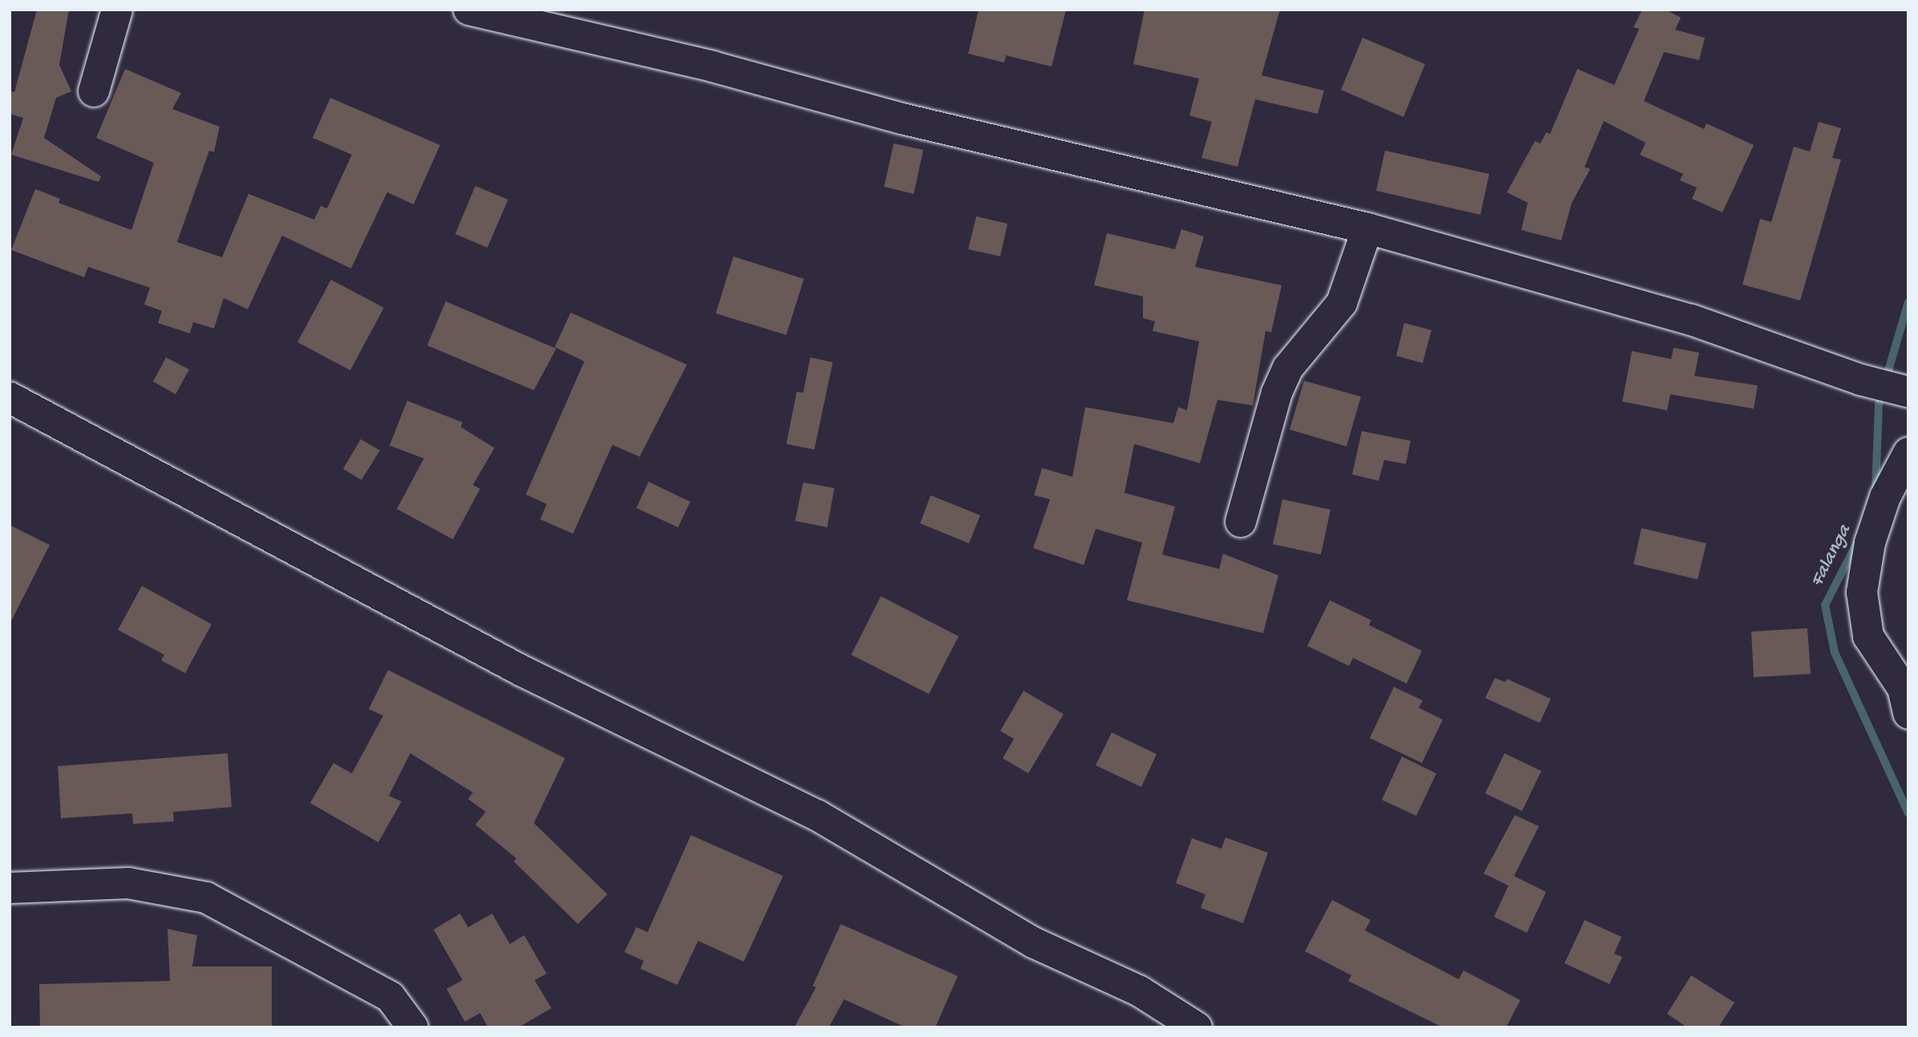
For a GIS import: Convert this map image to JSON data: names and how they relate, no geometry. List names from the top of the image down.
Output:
{
  "water": ["Falanga"]
}
